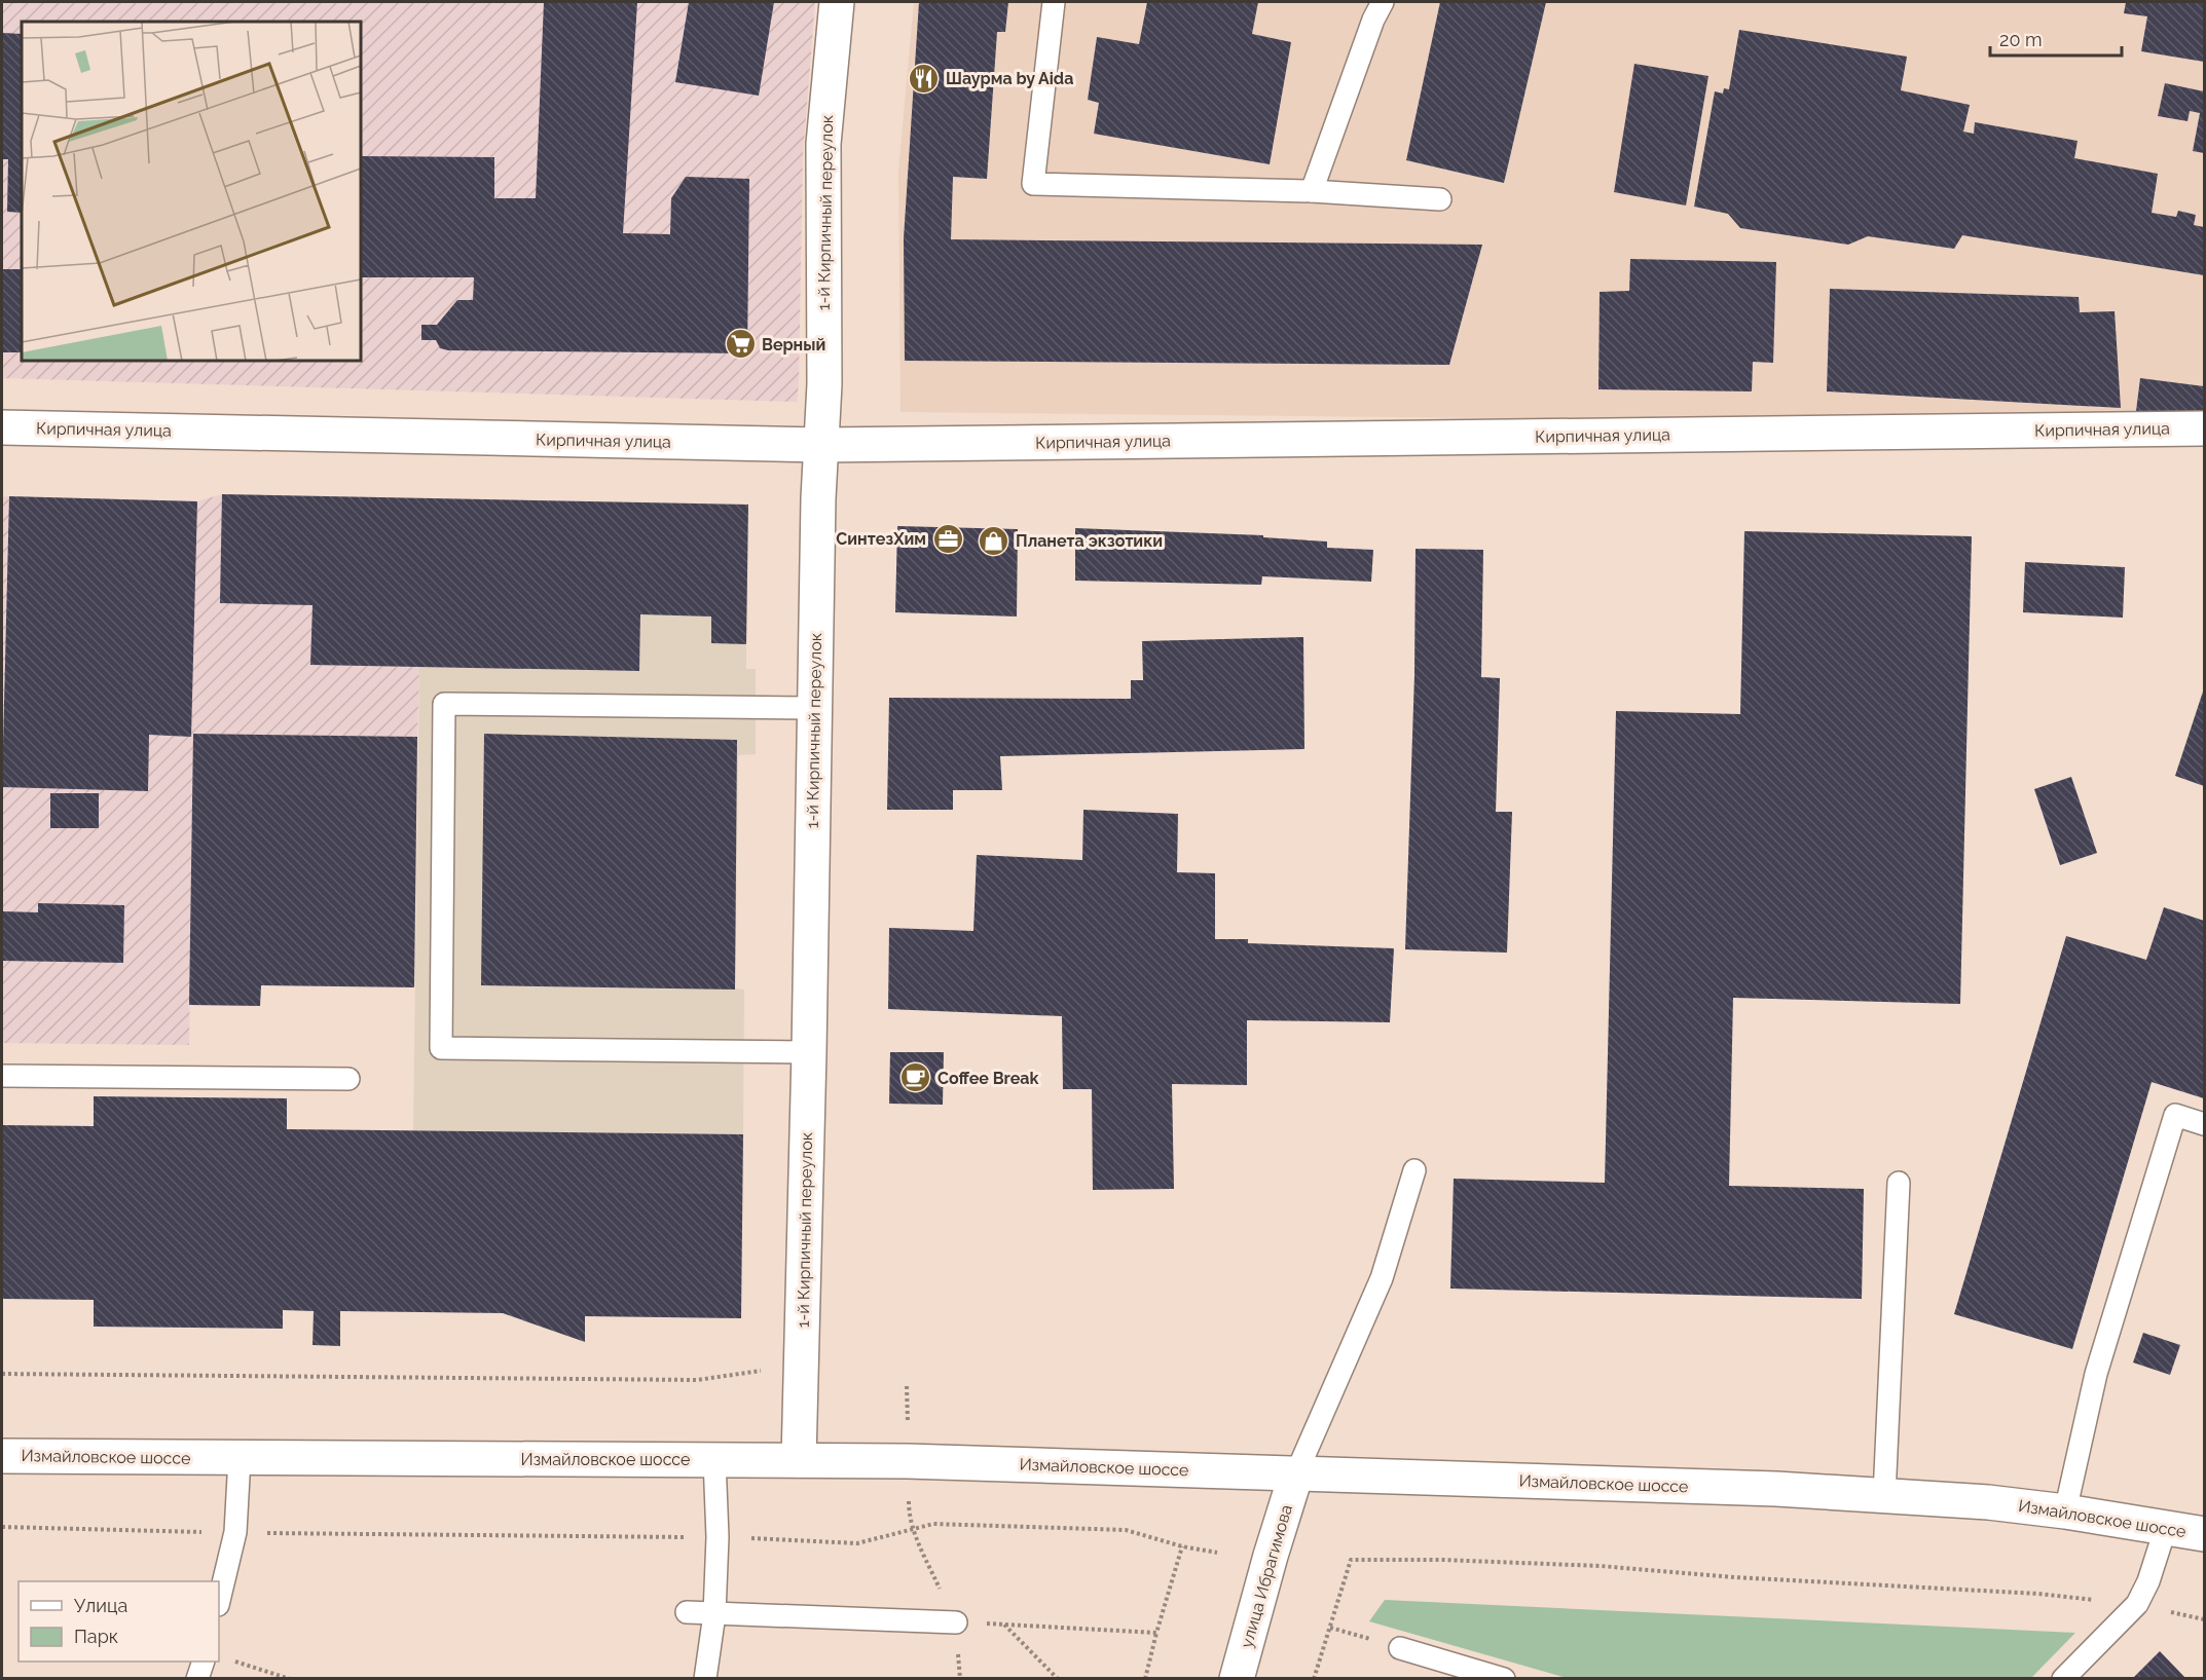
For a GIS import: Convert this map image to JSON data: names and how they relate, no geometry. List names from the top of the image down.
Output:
{
  "streets": {
    "street": [
      "1-й Кирпичный переулок",
      "Кирпичная улица",
      "Измайловское шоссе",
      "улица Ибрагимова"
    ]
  },
  "crossings": [
    ["1-й Кирпичный переулок", "Кирпичная улица"],
    ["1-й Кирпичный переулок", "Измайловское шоссе"],
    ["Измайловское шоссе", "улица Ибрагимова"]
  ],
  "places": {
    "restaurant": ["Шаурма by Aida"],
    "supermarket": ["Верный"],
    "office": ["СинтезХим"],
    "shop": ["Планета экзотики"],
    "cafe": ["Coffee Break"]
  },
  "legend": ["Улица", "Парк"],
  "scale_bar": "20 m"
}
